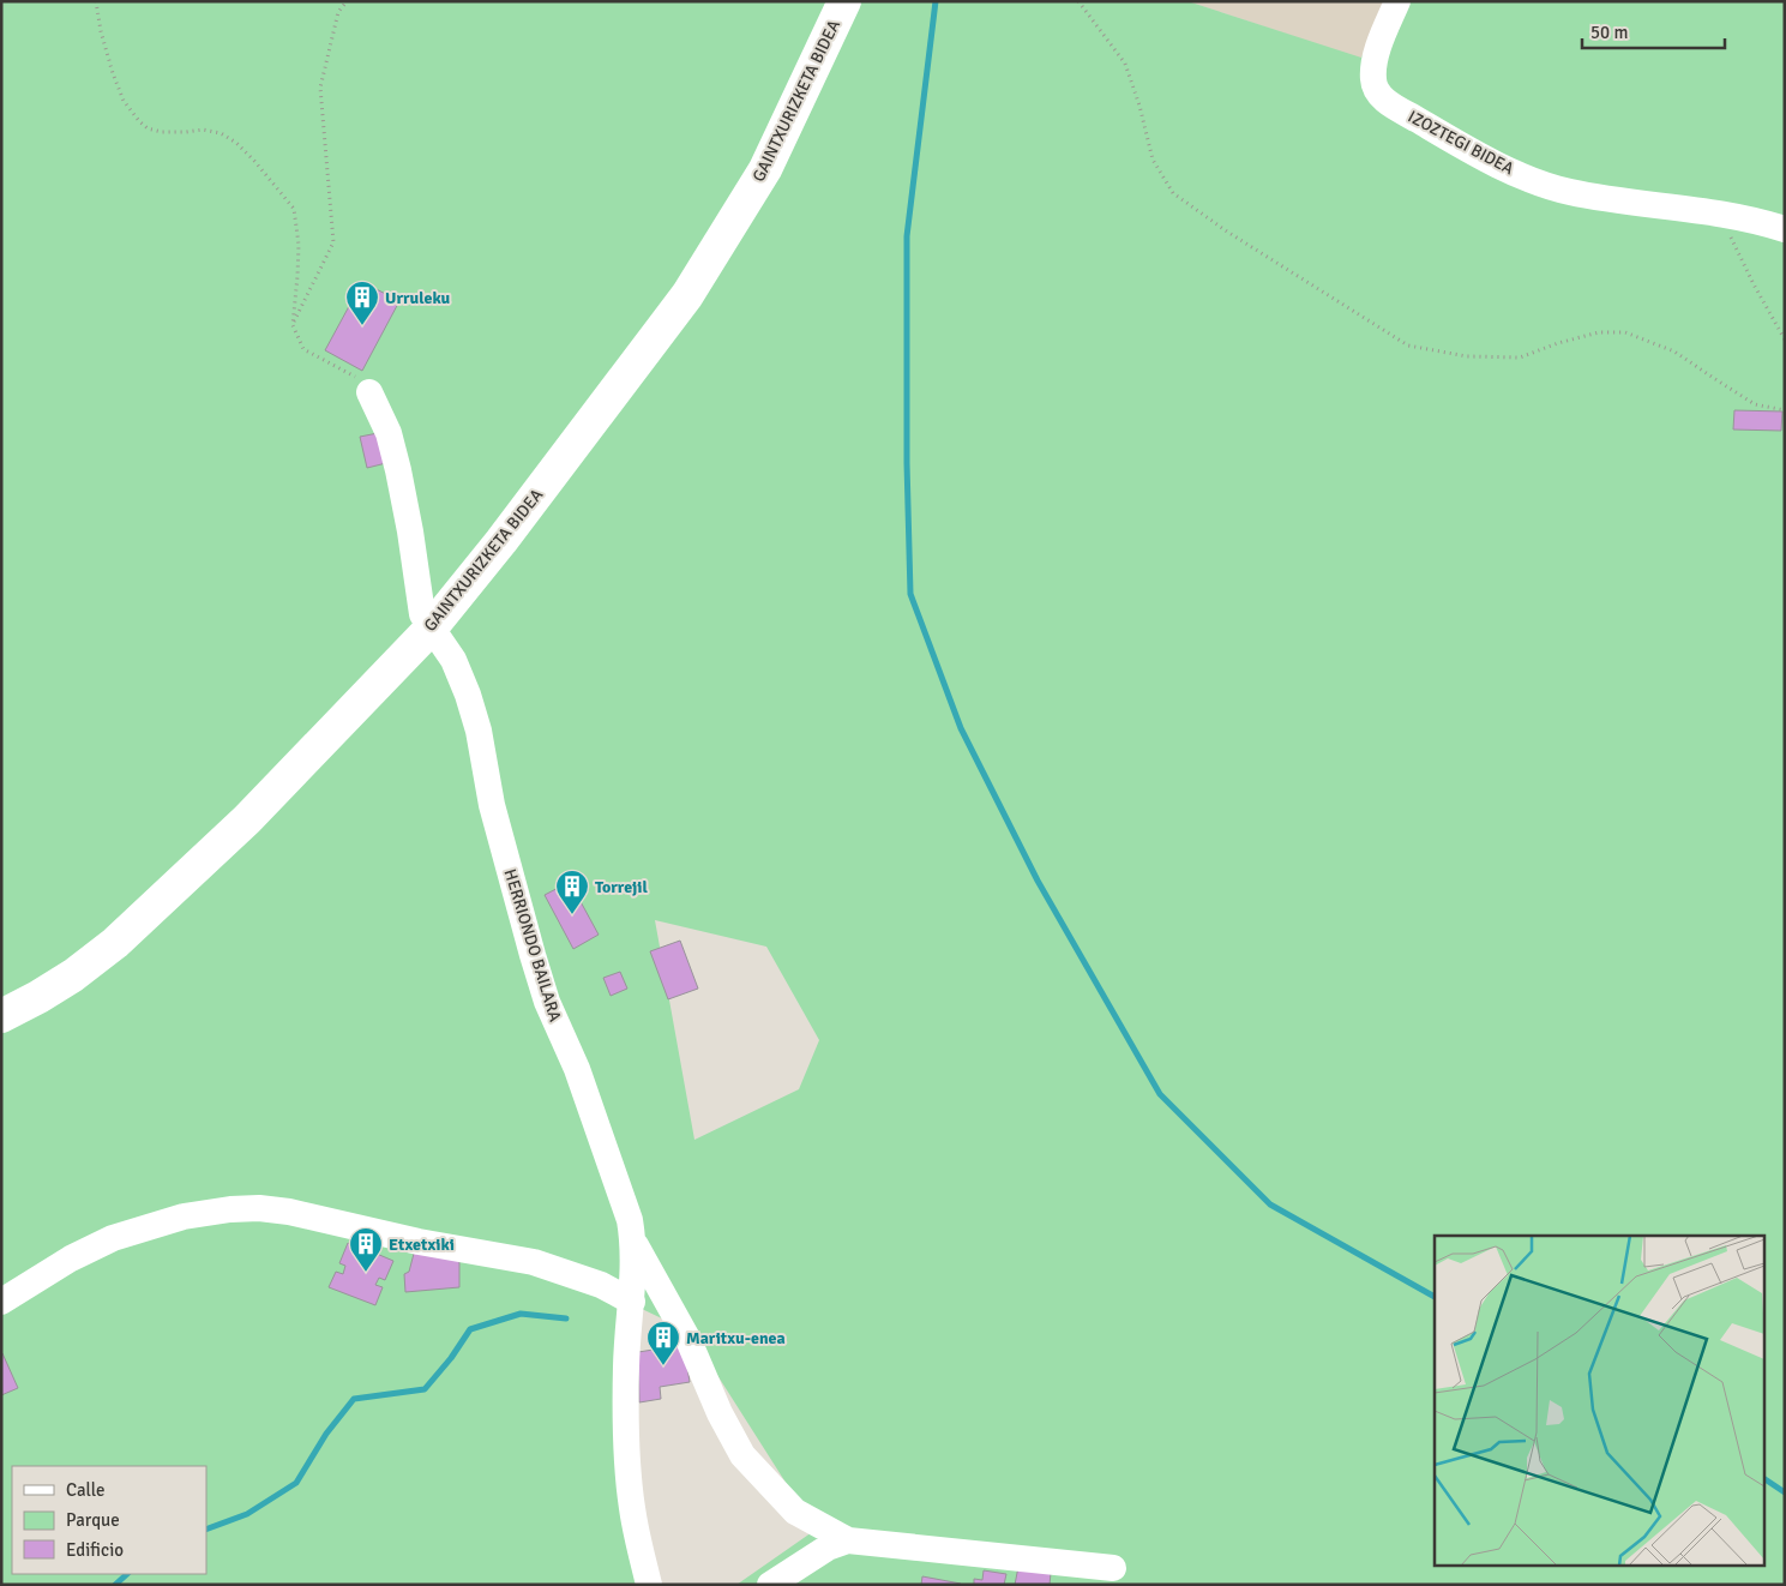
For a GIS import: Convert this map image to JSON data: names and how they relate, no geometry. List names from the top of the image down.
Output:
{
  "streets": {
    "main road": ["GAINTXURIZKETA BIDEA"],
    "street": ["IZOZTEGI BIDEA", "HERRIONDO BAILARA"]
  },
  "crossings": [
    ["GAINTXURIZKETA BIDEA", "HERRIONDO BAILARA"]
  ],
  "places": {
    "building": [
      "Urruleku",
      "Torrejil",
      "Etxetxiki",
      "Maritxu-enea"
    ]
  },
  "legend": ["Calle", "Parque", "Edificio"],
  "scale_bar": "50 m"
}
